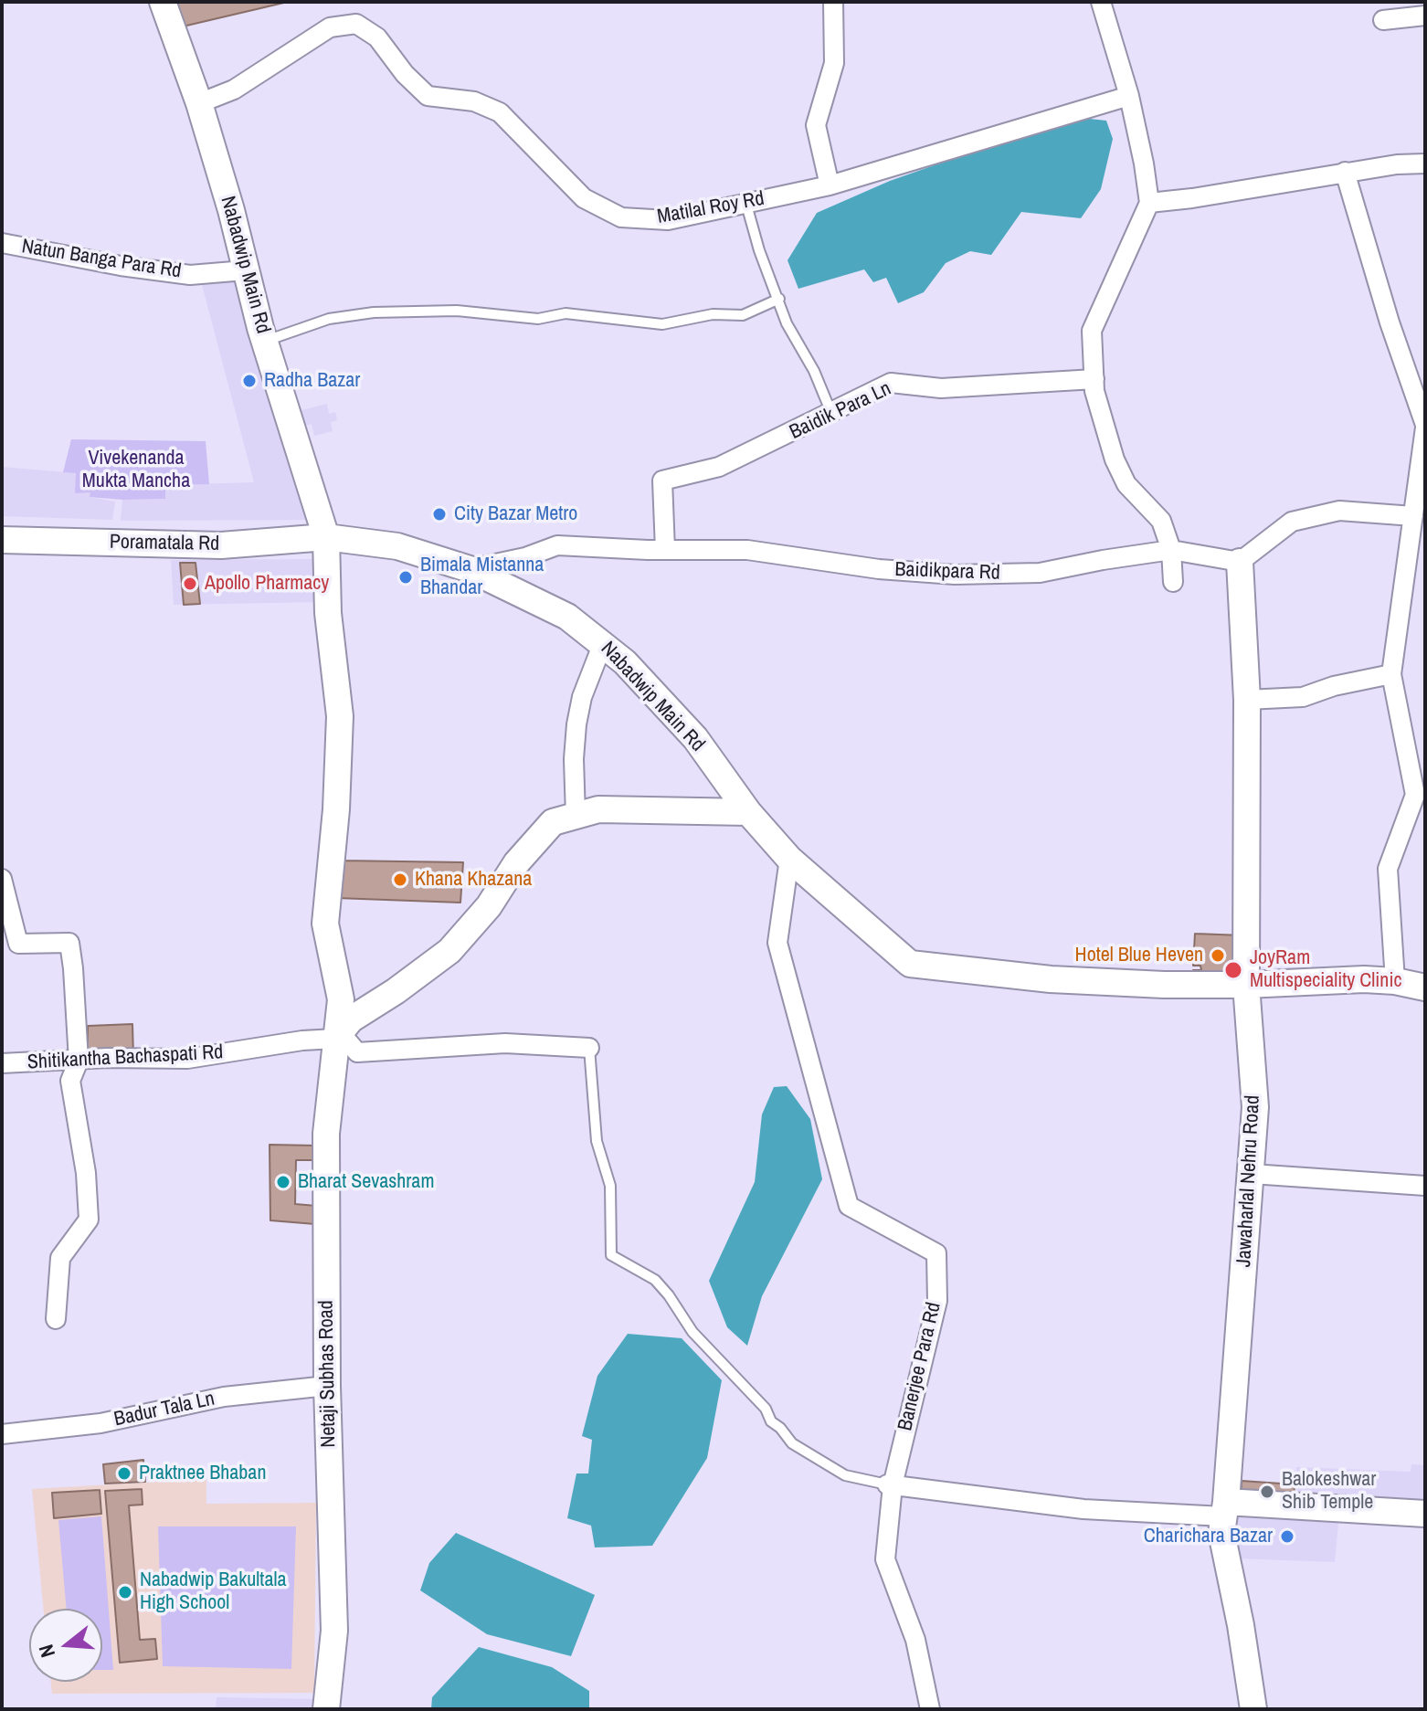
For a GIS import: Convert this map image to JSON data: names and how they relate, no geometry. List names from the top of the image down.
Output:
{
  "streets": {
    "main road": [
      "Nabadwip Main Rd",
      "Poramatala Rd",
      "Jawaharlal Nehru Road",
      "Netaji Subhas Road"
    ],
    "street": [
      "Matilal Roy Rd",
      "Natun Banga Para Rd",
      "Baidik Para Ln",
      "Baidikpara Rd",
      "Shitikantha Bachaspati Rd",
      "Banerjee Para Rd",
      "Badur Tala Ln"
    ]
  },
  "crossings": [
    ["Matilal Roy Rd", "Nabadwip Main Rd"],
    ["Natun Banga Para Rd", "Nabadwip Main Rd"],
    ["Nabadwip Main Rd", "Poramatala Rd"],
    ["Nabadwip Main Rd", "Baidikpara Rd"],
    ["Nabadwip Main Rd", "Jawaharlal Nehru Road"],
    ["Nabadwip Main Rd", "Banerjee Para Rd"],
    ["Nabadwip Main Rd", "Netaji Subhas Road"],
    ["Baidik Para Ln", "Baidikpara Rd"],
    ["Poramatala Rd", "Netaji Subhas Road"],
    ["Baidikpara Rd", "Jawaharlal Nehru Road"],
    ["Shitikantha Bachaspati Rd", "Netaji Subhas Road"],
    ["Netaji Subhas Road", "Badur Tala Ln"]
  ],
  "parks": ["Vivekenanda Mukta Mancha"],
  "places": [
    "Radha Bazar",
    "City Bazar Metro",
    "Bimala Mistanna Bhandar",
    "Apollo Pharmacy",
    "Khana Khazana",
    "Hotel Blue Heven",
    "JoyRam Multispeciality Clinic",
    "Bharat Sevashram",
    "Praktnee Bhaban",
    "Balokeshwar Shib Temple",
    "Charichara Bazar",
    "Nabadwip Bakultala High School"
  ],
  "north": "left"
}
